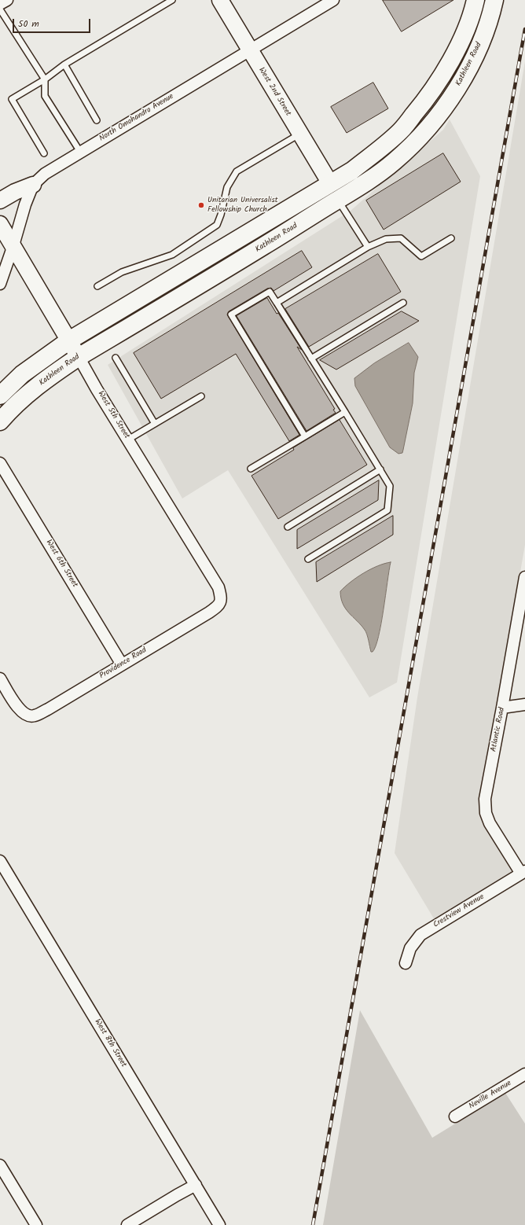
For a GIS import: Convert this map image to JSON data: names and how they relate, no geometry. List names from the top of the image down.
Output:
{
  "streets": {
    "main road": ["Kathleen Road"],
    "street": [
      "West 2nd Street",
      "North Omohandro Avenue",
      "West 5th Street",
      "West 6th Street",
      "Providence Road",
      "Atlantic Road",
      "Crestview Avenue",
      "West 8th Street",
      "Neville Avenue"
    ]
  },
  "crossings": [
    ["Kathleen Road", "West 5th Street"],
    ["West 2nd Street", "North Omohandro Avenue"],
    ["North Omohandro Avenue", "West 5th Street"],
    ["West 5th Street", "Providence Road"],
    ["West 6th Street", "Providence Road"],
    ["Atlantic Road", "Crestview Avenue"]
  ],
  "places": ["Unitarian Universalist Fellowship Church"],
  "scale_bar": "50 m"
}
